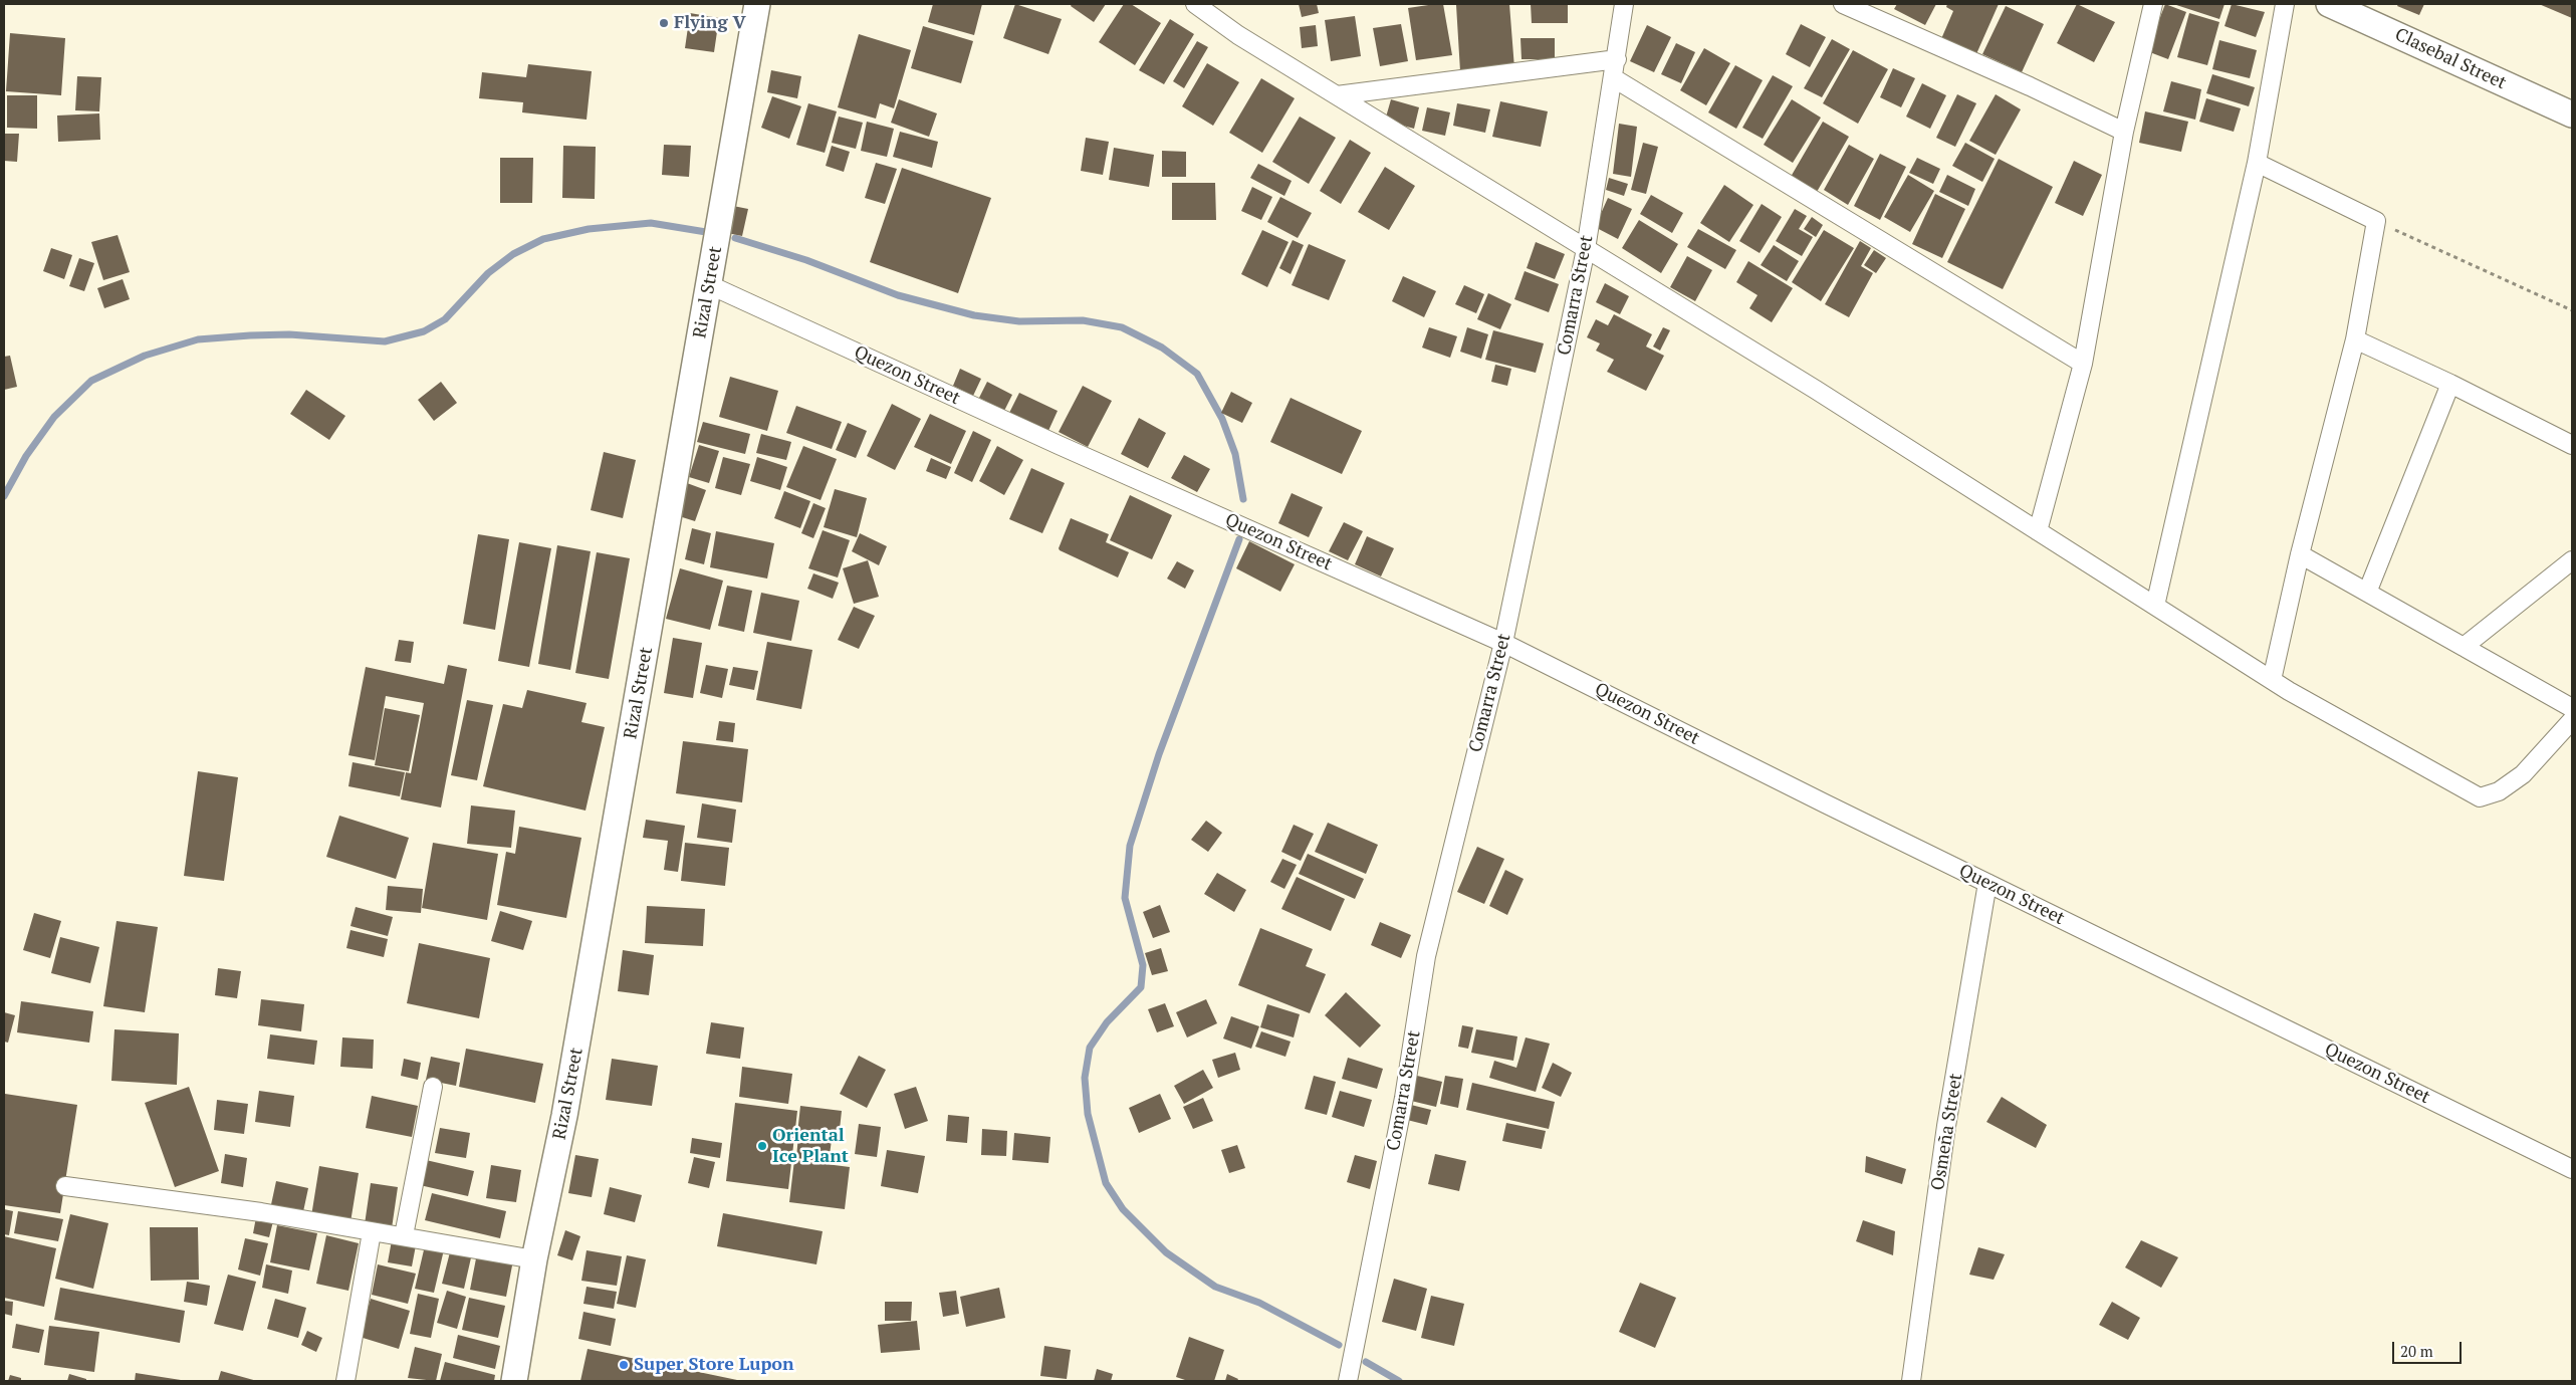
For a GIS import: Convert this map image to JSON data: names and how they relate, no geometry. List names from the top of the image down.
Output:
{
  "streets": {
    "street": [
      "Clasebal Street",
      "Rizal Street",
      "Comarra Street",
      "Quezon Street",
      "Osmeña Street"
    ]
  },
  "crossings": [
    ["Rizal Street", "Quezon Street"],
    ["Comarra Street", "Quezon Street"],
    ["Quezon Street", "Osmeña Street"]
  ],
  "places": ["Flying V", "Oriental Ice Plant", "Super Store Lupon"],
  "scale_bar": "20 m"
}
